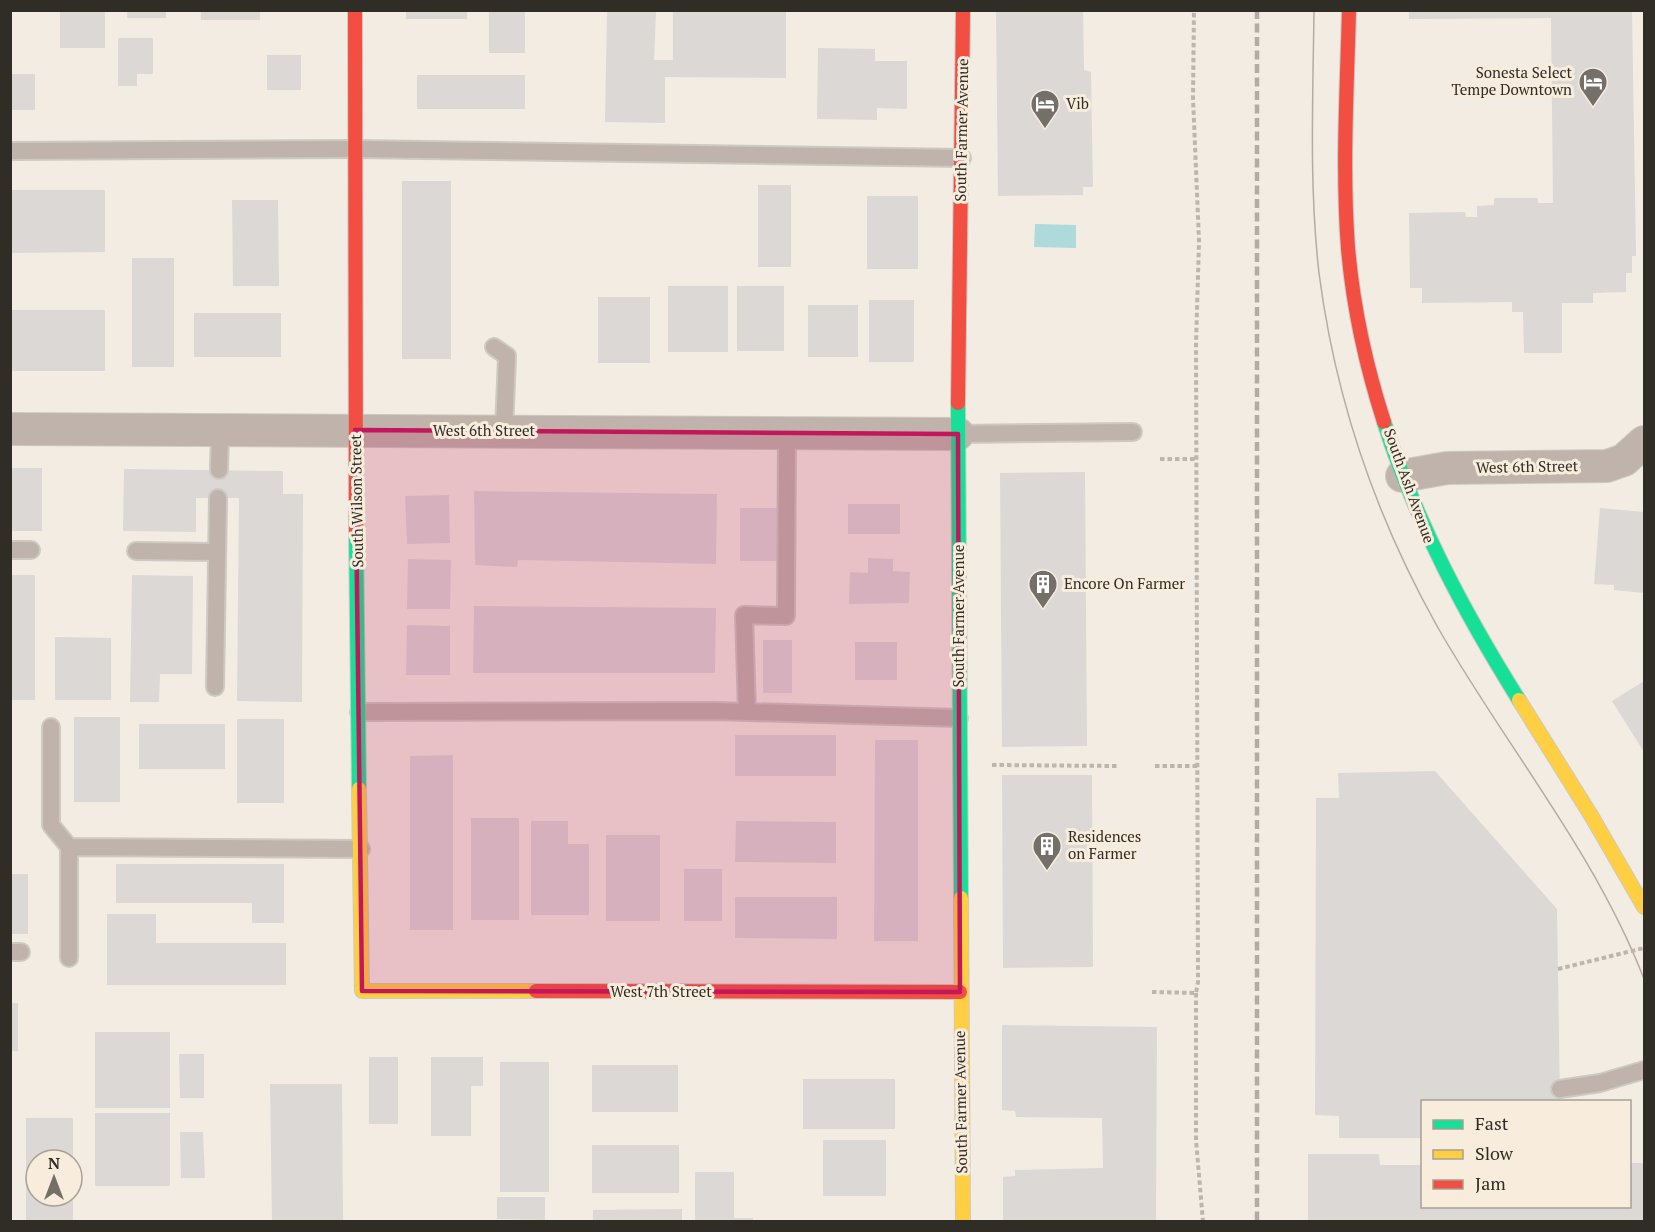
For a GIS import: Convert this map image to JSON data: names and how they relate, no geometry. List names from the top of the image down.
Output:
{
  "streets": {
    "street": [
      "South Farmer Avenue",
      "West 6th Street",
      "South Ash Avenue",
      "South Wilson Street",
      "West 7th Street"
    ]
  },
  "crossings": [
    ["South Farmer Avenue", "West 6th Street"],
    ["South Farmer Avenue", "West 7th Street"],
    ["West 6th Street", "South Ash Avenue"],
    ["West 6th Street", "South Wilson Street"],
    ["South Wilson Street", "West 7th Street"]
  ],
  "places": {
    "hotel": ["Sonesta Select Tempe Downtown", "Vib"],
    "building": ["Encore On Farmer", "Residences on Farmer"]
  },
  "legend": ["Fast", "Slow", "Jam"],
  "north": "top"
}
